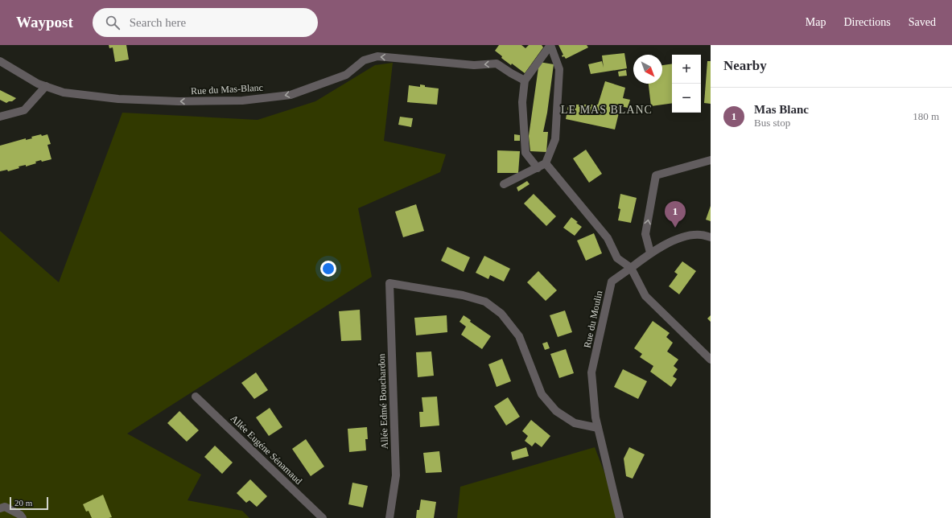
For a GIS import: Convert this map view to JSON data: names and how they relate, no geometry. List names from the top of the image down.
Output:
{
  "streets": {
    "street": [
      "Rue du Mas-Blanc",
      "Rue du Moulin",
      "Allée Edmé Bouchardon",
      "Allée Eugéne Sénamaud"
    ]
  },
  "crossings": [
    ["Rue du Moulin", "Allée Edmé Bouchardon"]
  ],
  "one_way": ["Rue du Mas-Blanc"],
  "districts": ["LE MAS BLANC"],
  "scale_bar": "20 m",
  "north": "bottom right",
  "page": {
    "header": "Waypost",
    "search": "Search here",
    "nav": ["Map", "Directions", "Saved"],
    "heading": "Nearby",
    "map_buttons": ["+", "−"],
    "list": [
      {
        "mark": "1",
        "name": "Mas Blanc",
        "note": "Bus stop",
        "value": "180 m"
      }
    ],
    "pins": "1",
    "scale": "20 m"
  }
}
